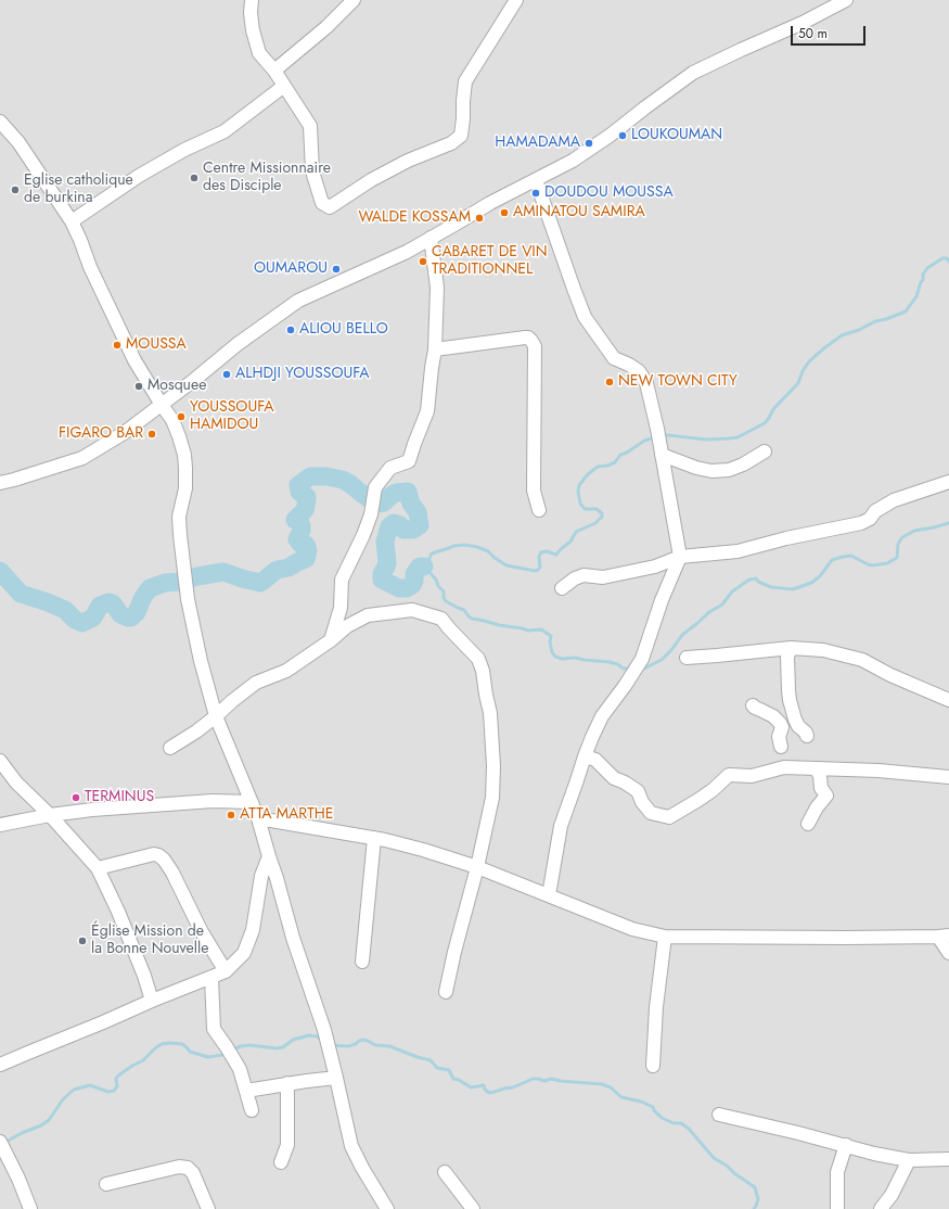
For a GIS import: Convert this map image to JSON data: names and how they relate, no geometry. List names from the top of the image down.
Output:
{
  "places": [
    "LOUKOUMAN",
    "HAMADAMA",
    "Centre Missionnaire des Disciple",
    "Eglise catholique de burkina",
    "DOUDOU MOUSSA",
    "AMINATOU SAMIRA",
    "WALDE KOSSAM",
    "CABARET DE VIN TRADITIONNEL",
    "OUMAROU",
    "ALIOU BELLO",
    "MOUSSA",
    "ALHDJI YOUSSOUFA",
    "NEW TOWN CITY",
    "Mosquee",
    "YOUSSOUFA HAMIDOU",
    "FIGARO BAR",
    "TERMINUS",
    "ATTA MARTHE",
    "Église Mission de la Bonne Nouvelle"
  ],
  "scale_bar": "50 m"
}
